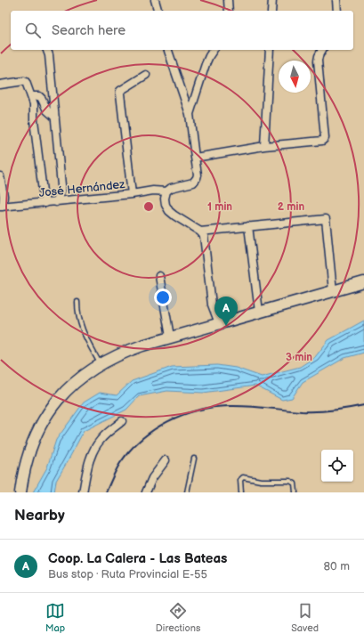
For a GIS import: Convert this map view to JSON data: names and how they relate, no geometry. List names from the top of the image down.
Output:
{
  "streets": {
    "street": ["José Hernández"]
  },
  "north": "bottom",
  "page": {
    "search": "Search here",
    "pins": "A",
    "heading": "Nearby",
    "list": [
      {
        "mark": "A",
        "name": "Coop. La Calera - Las Bateas",
        "note": "Bus stop · Ruta Provincial E-55",
        "value": "80 m"
      }
    ],
    "nav": ["Map", "Directions", "Saved"]
  },
  "rings": ["1 min", "2 min", "3 min"]
}
